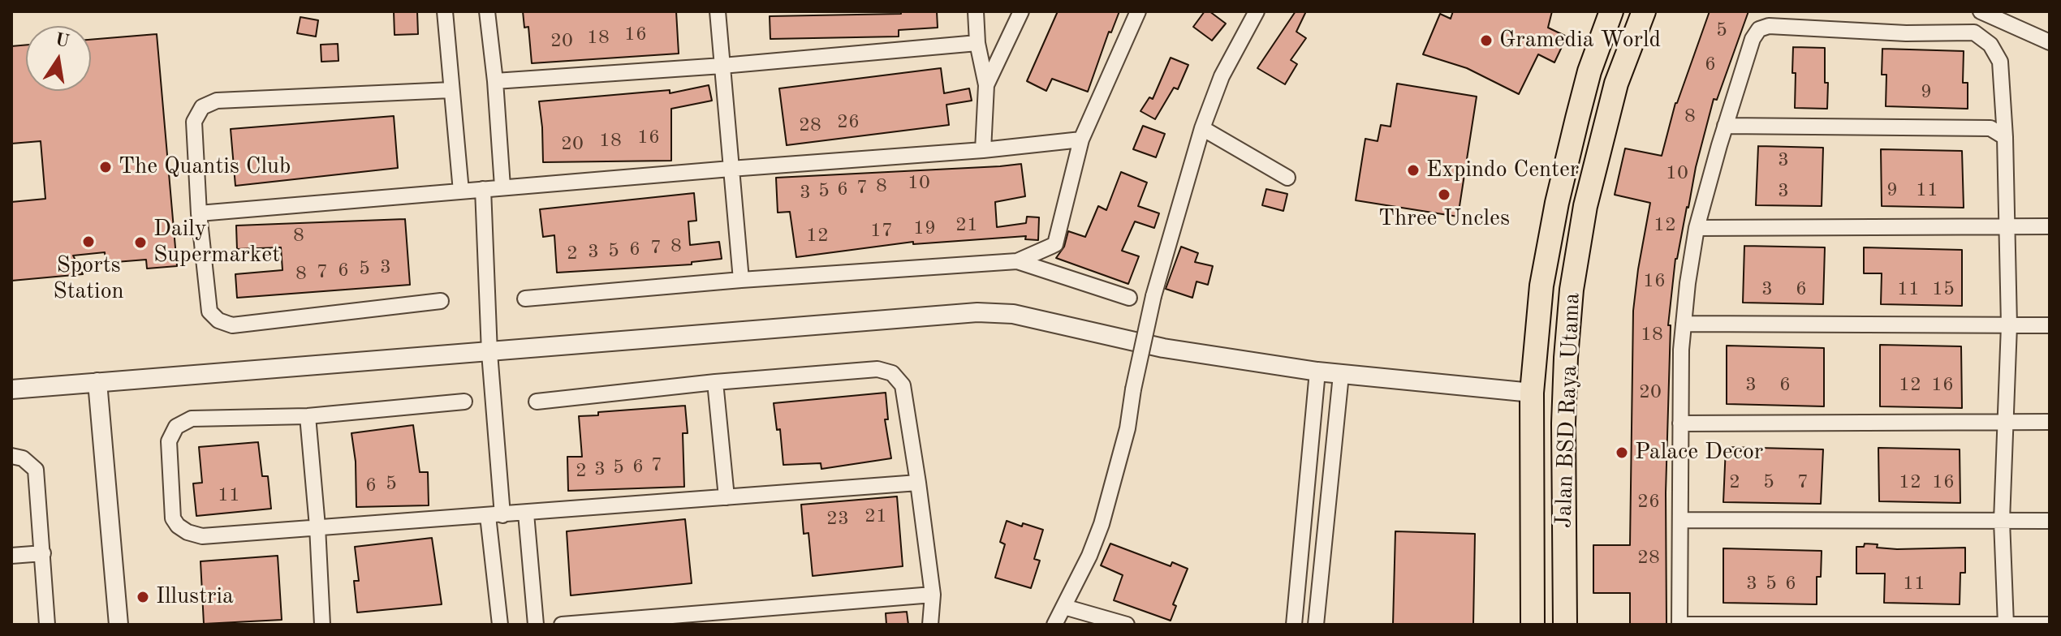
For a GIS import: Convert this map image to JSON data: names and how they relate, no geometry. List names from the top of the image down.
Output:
{
  "streets": {
    "main road": ["Jalan BSD Raya Utama"]
  },
  "places": [
    "Gramedia World",
    "The Quantis Club",
    "Expindo Center",
    "Three Uncles",
    "Sports Station",
    "Daily Supermarket",
    "Palace Decor",
    "Illustria"
  ],
  "house_numbers": [
    "5",
    "16",
    "18",
    "20",
    "6",
    "9",
    "8",
    "26",
    "28",
    "16",
    "18",
    "20",
    "3",
    "10",
    "10",
    "8",
    "7",
    "6",
    "9",
    "11",
    "5",
    "3",
    "3",
    "21",
    "12",
    "19",
    "17",
    "8",
    "12",
    "8",
    "7",
    "6",
    "5",
    "3",
    "2",
    "3",
    "5",
    "6",
    "7",
    "8",
    "16",
    "3",
    "6",
    "11",
    "15",
    "18",
    "3",
    "6",
    "12",
    "16",
    "20",
    "7",
    "6",
    "5",
    "3",
    "2",
    "2",
    "5",
    "7",
    "12",
    "16",
    "5",
    "6",
    "11",
    "26",
    "21",
    "23",
    "28",
    "3",
    "5",
    "6",
    "11"
  ],
  "north": "top"
}
